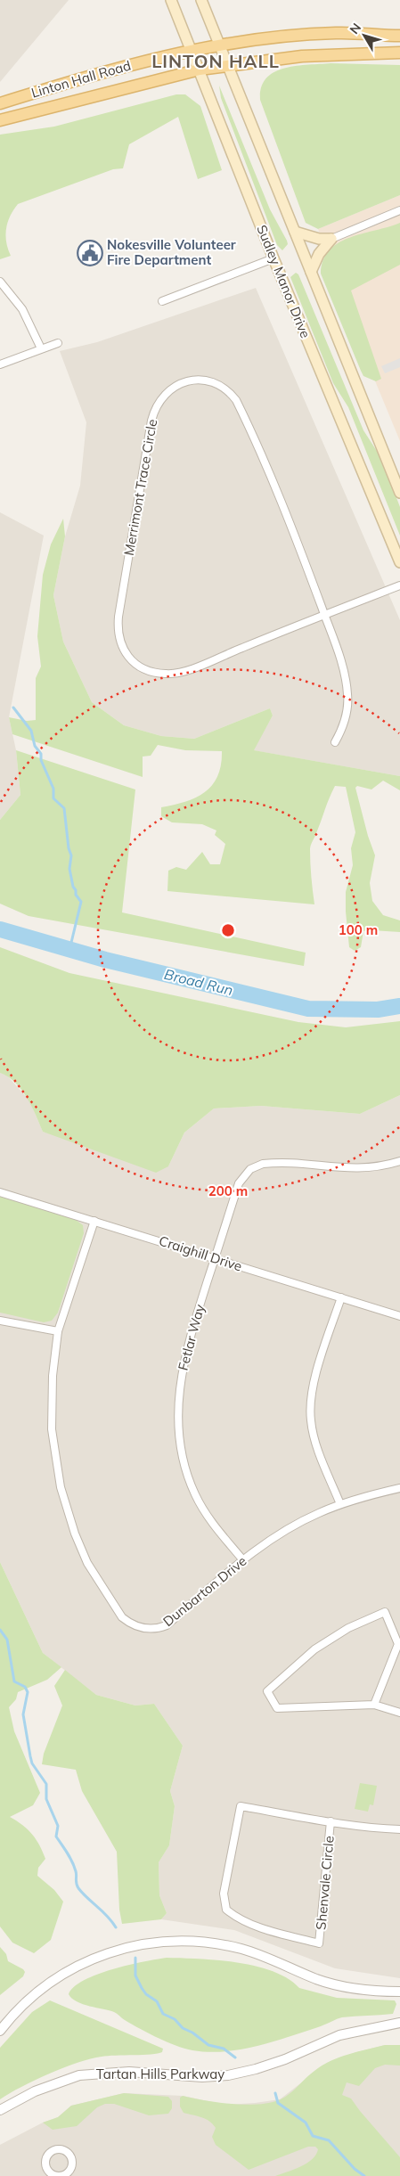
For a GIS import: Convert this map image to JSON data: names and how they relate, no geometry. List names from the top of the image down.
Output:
{
  "streets": {
    "main road": ["Linton Hall Road", "Sudley Manor Drive"],
    "street": [
      "Merrimont Trace Circle",
      "Craighill Drive",
      "Fetlar Way",
      "Dunbarton Drive",
      "Shenvale Circle",
      "Tartan Hills Parkway"
    ]
  },
  "crossings": [
    ["Linton Hall Road", "Sudley Manor Drive"],
    ["Craighill Drive", "Fetlar Way"],
    ["Craighill Drive", "Dunbarton Drive"],
    ["Fetlar Way", "Dunbarton Drive"]
  ],
  "districts": ["LINTON HALL"],
  "water": ["Broad Run"],
  "places": {
    "public building": ["Nokesville Volunteer Fire Department"]
  },
  "north": "top left",
  "rings": ["100 m", "200 m"]
}
